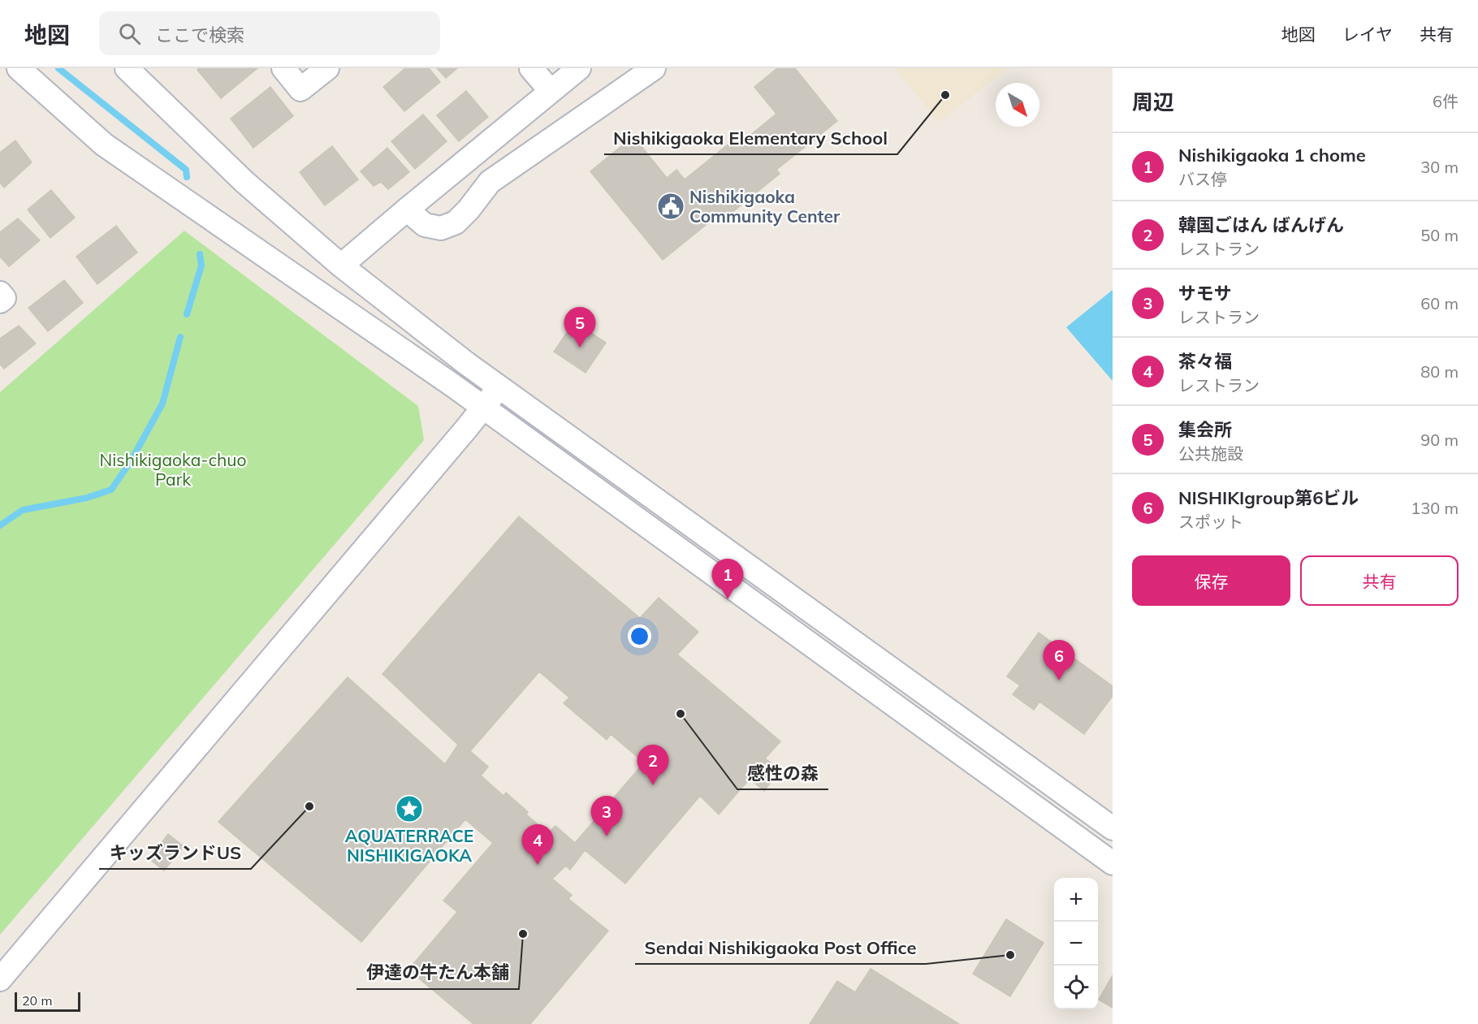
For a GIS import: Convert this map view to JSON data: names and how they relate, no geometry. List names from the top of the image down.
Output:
{
  "parks": ["Nishikigaoka-chuo Park"],
  "places": {
    "other": [
      "Nishikigaoka Elementary School",
      "感性の森",
      "キッズランドUS",
      "伊達の牛たん本舗",
      "Sendai Nishikigaoka Post Office"
    ],
    "public building": ["Nishikigaoka Community Center"],
    "place": ["AQUATERRACE NISHIKIGAOKA"]
  },
  "scale_bar": "20 m",
  "north": "bottom right",
  "page": {
    "header": "地図",
    "search": "ここで検索",
    "nav": ["地図", "レイヤ", "共有"],
    "heading": ["周辺", "6件"],
    "list": [
      {
        "mark": "1",
        "name": "Nishikigaoka 1 chome",
        "note": "バス停",
        "value": "30 m"
      },
      {
        "mark": "2",
        "name": "韓国ごはん ばんげん",
        "note": "レストラン",
        "value": "50 m"
      },
      {
        "mark": "3",
        "name": "サモサ",
        "note": "レストラン",
        "value": "60 m"
      },
      {
        "mark": "4",
        "name": "茶々福",
        "note": "レストラン",
        "value": "80 m"
      },
      {
        "mark": "5",
        "name": "集会所",
        "note": "公共施設",
        "value": "90 m"
      },
      {
        "mark": "6",
        "name": "NISHIKIgroup第6ビル",
        "note": "スポット",
        "value": "130 m"
      }
    ],
    "pins": [
      "5",
      "1",
      "6",
      "2",
      "3",
      "4"
    ],
    "buttons": ["保存", "共有"],
    "map_buttons": ["+", "−"],
    "scale": "20 m"
  }
}
